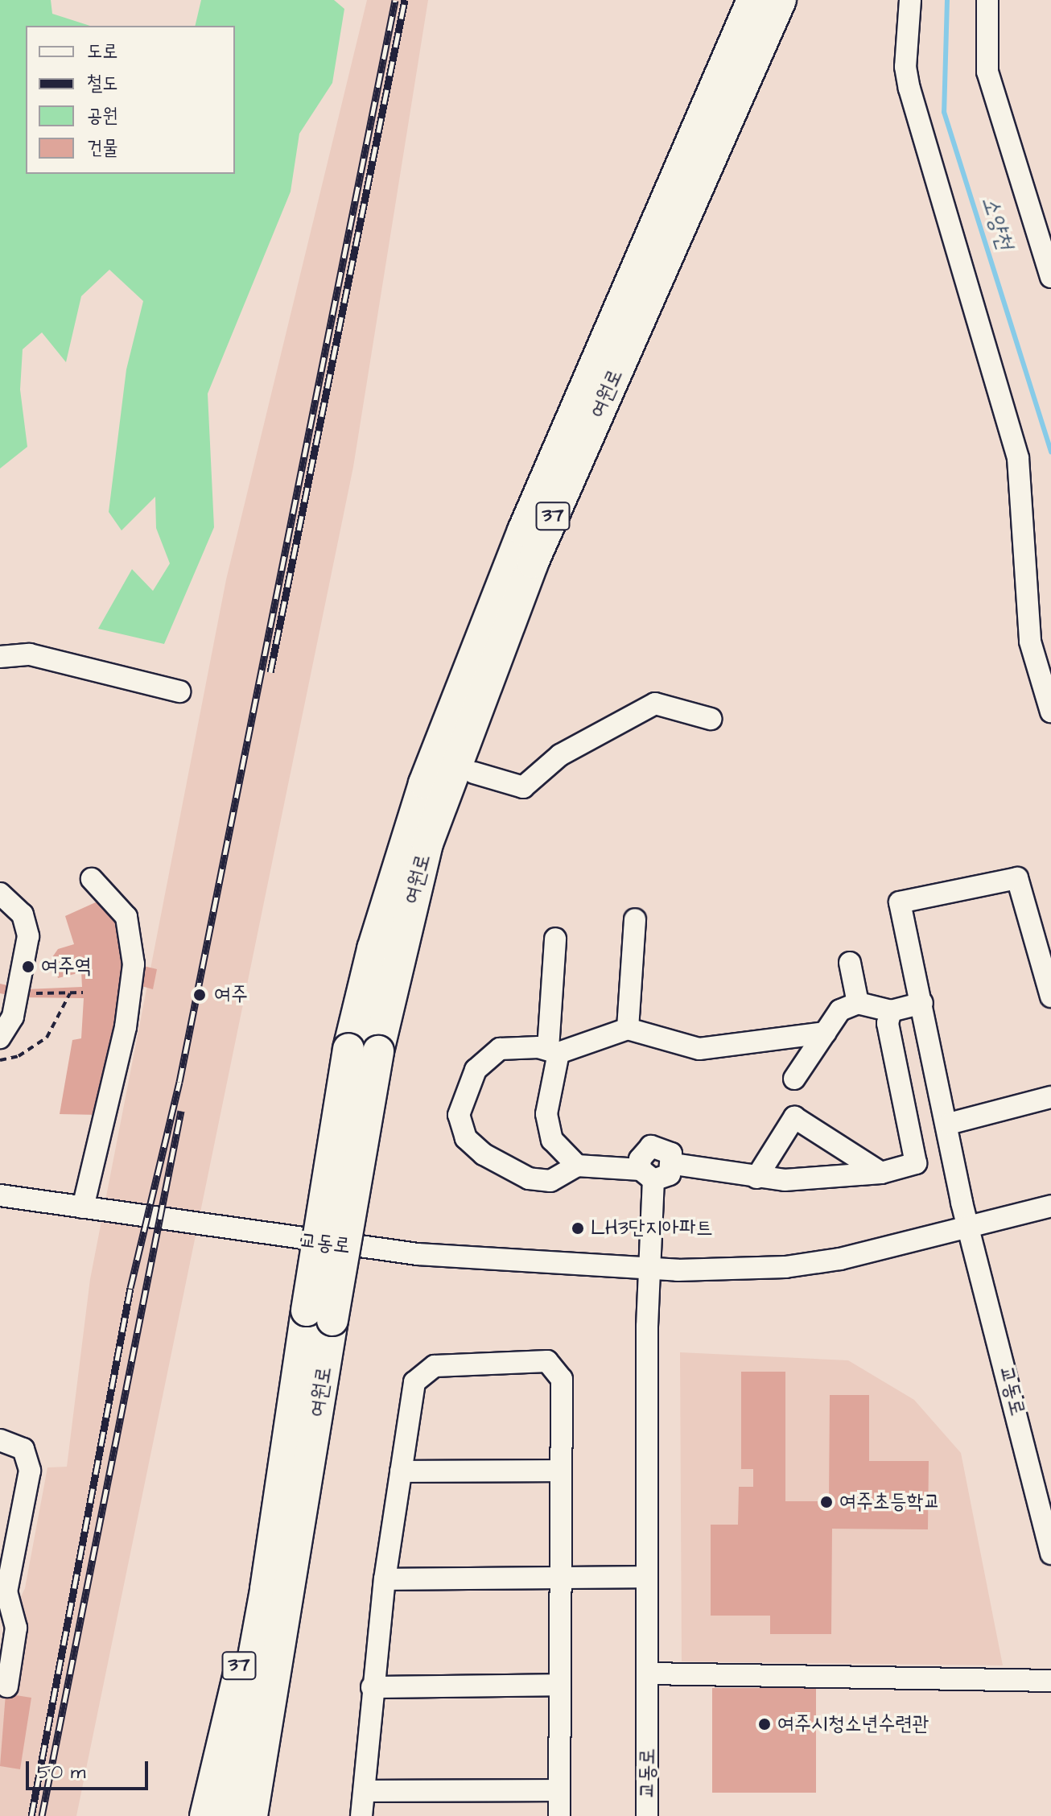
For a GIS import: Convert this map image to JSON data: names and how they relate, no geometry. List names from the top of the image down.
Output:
{
  "streets": {
    "highway": ["여원로", "37"],
    "street": ["교동로"]
  },
  "crossings": [
    ["여원로", "37"]
  ],
  "water": ["소양천"],
  "places": [
    "여주역",
    "여주",
    "LH3단지아파트",
    "여주초등학교",
    "여주시청소년수련관"
  ],
  "legend": [
    "도로",
    "철도",
    "공원",
    "건물"
  ],
  "scale_bar": "50 m"
}
